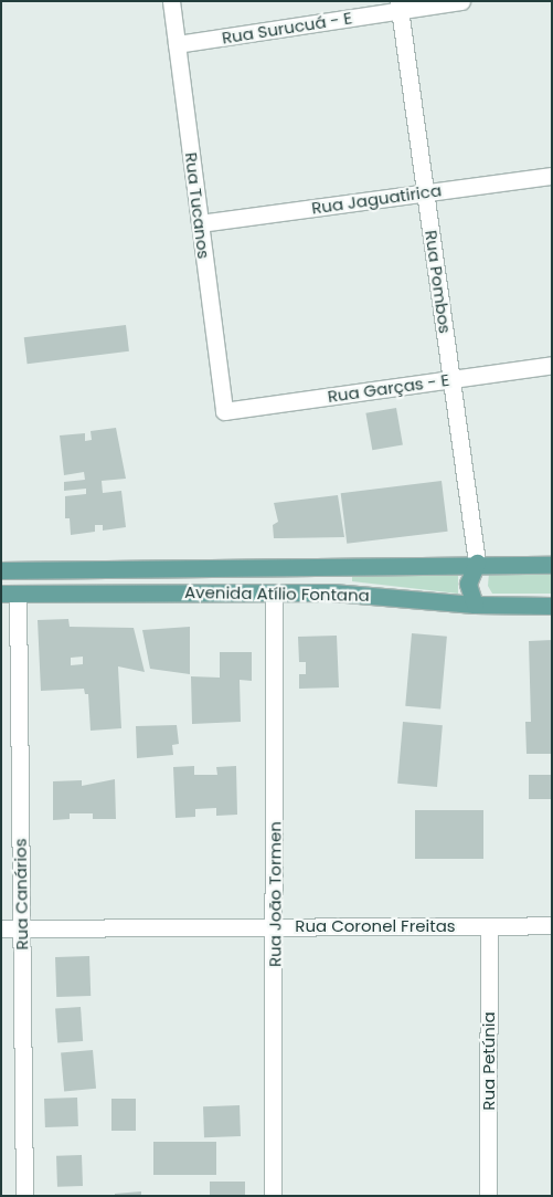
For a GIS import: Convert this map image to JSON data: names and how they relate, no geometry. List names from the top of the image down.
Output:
{
  "streets": {
    "main road": ["Avenida Atílio Fontana"],
    "street": [
      "Rua Surucuá - E",
      "Rua Jaguatirica",
      "Rua Tucanos",
      "Rua Pombos",
      "Rua Garças - E",
      "Rua Canários",
      "Rua João Tormen",
      "Rua Coronel Freitas",
      "Rua Petúnia"
    ]
  },
  "crossings": [
    ["Rua Surucuá - E", "Rua Tucanos"],
    ["Rua Surucuá - E", "Rua Pombos"],
    ["Rua Jaguatirica", "Rua Tucanos"],
    ["Rua Jaguatirica", "Rua Pombos"],
    ["Rua Tucanos", "Rua Garças - E"],
    ["Rua Pombos", "Rua Garças - E"],
    ["Rua Pombos", "Avenida Atílio Fontana"],
    ["Avenida Atílio Fontana", "Rua Canários"],
    ["Avenida Atílio Fontana", "Rua João Tormen"],
    ["Rua Canários", "Rua Coronel Freitas"],
    ["Rua João Tormen", "Rua Coronel Freitas"],
    ["Rua Coronel Freitas", "Rua Petúnia"]
  ]
}
